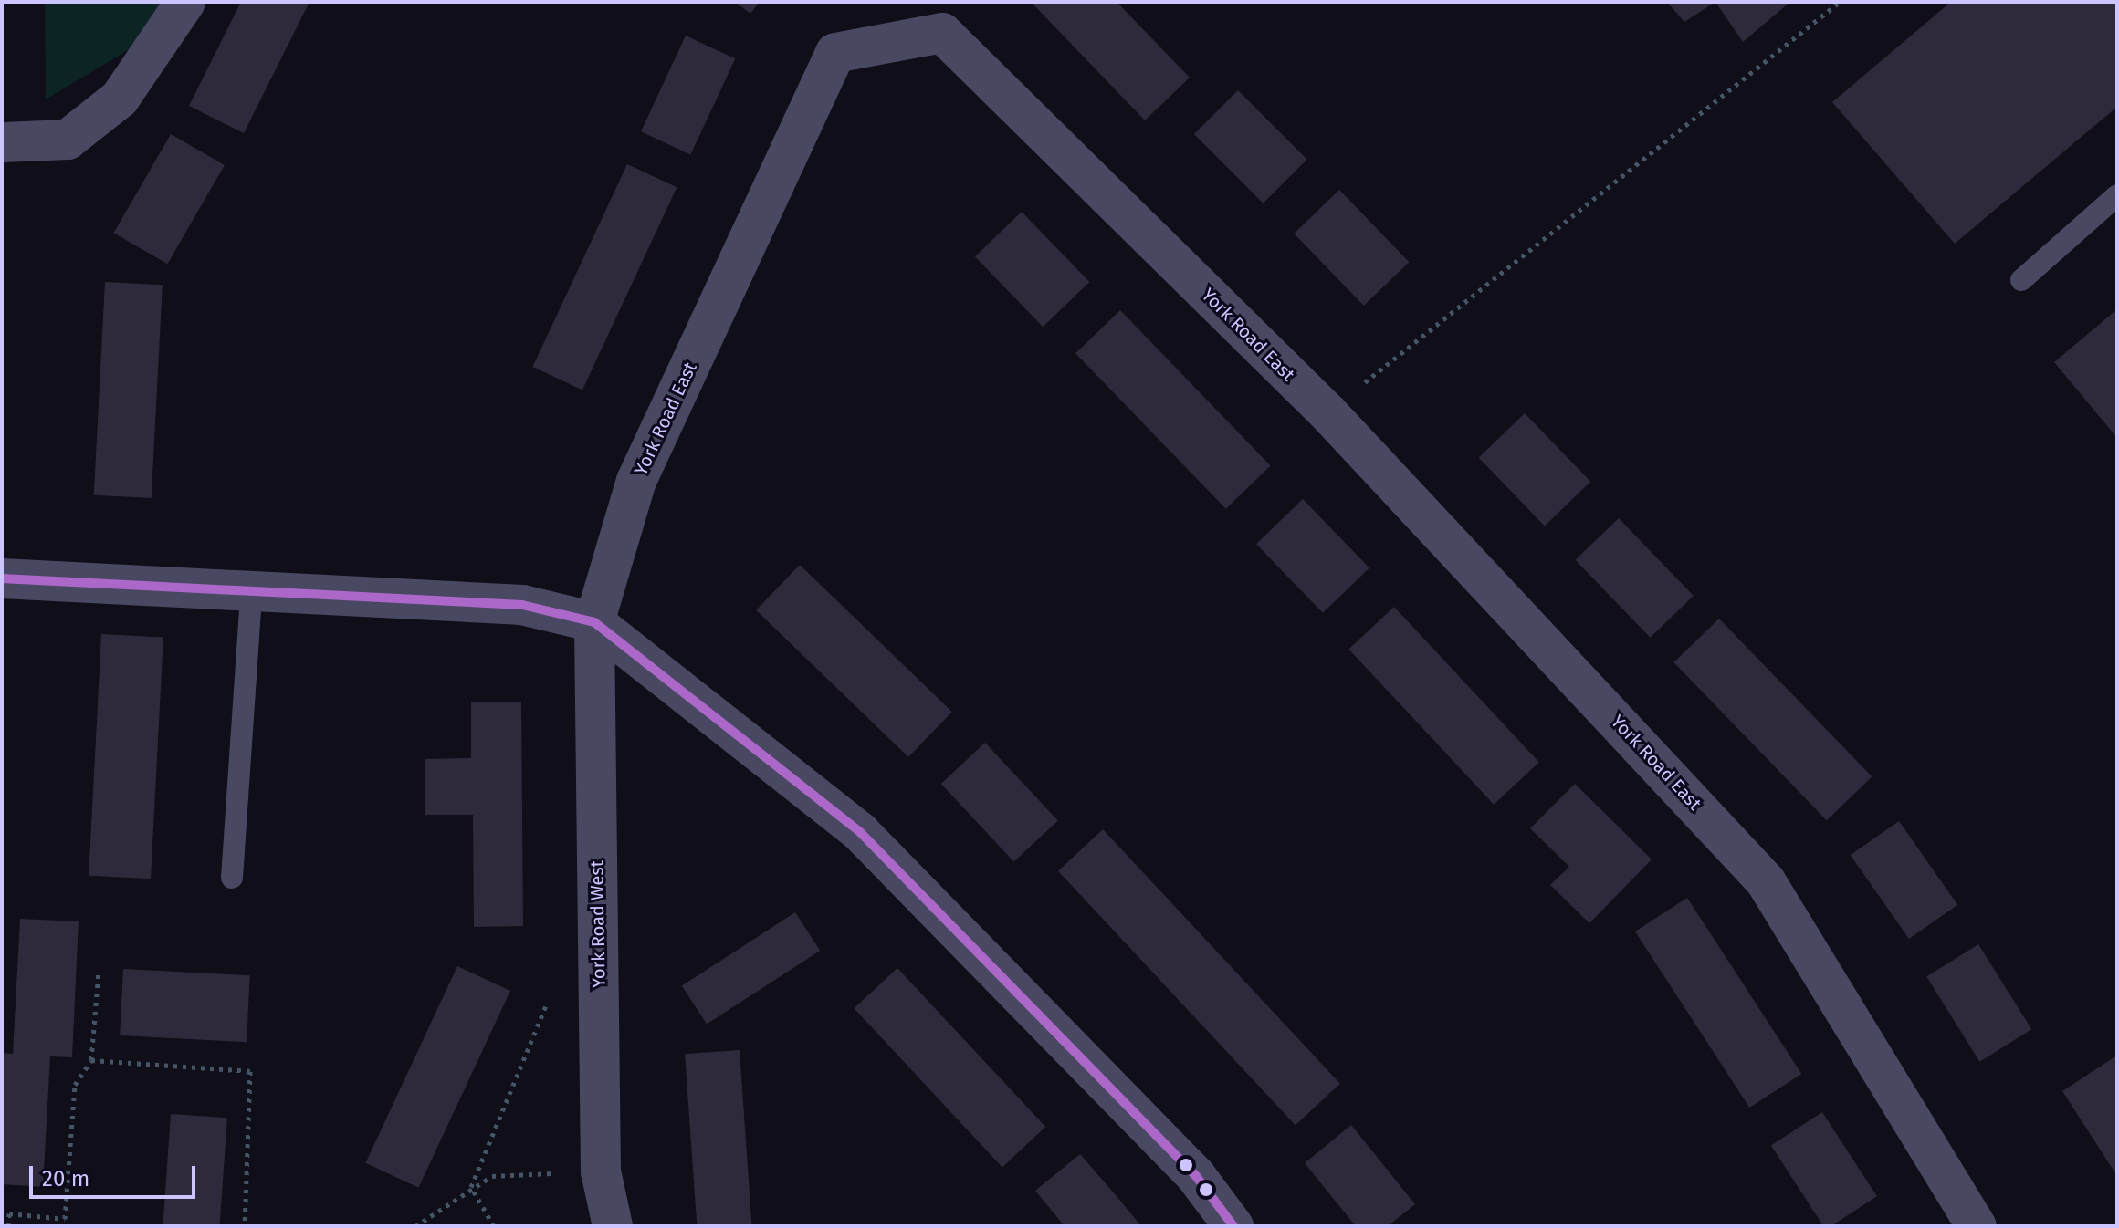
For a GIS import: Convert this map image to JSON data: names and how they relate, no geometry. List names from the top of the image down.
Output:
{
  "streets": {
    "street": ["York Road East", "York Road West"]
  },
  "crossings": [
    ["York Road East", "York Road West"]
  ],
  "scale_bar": "20 m"
}
